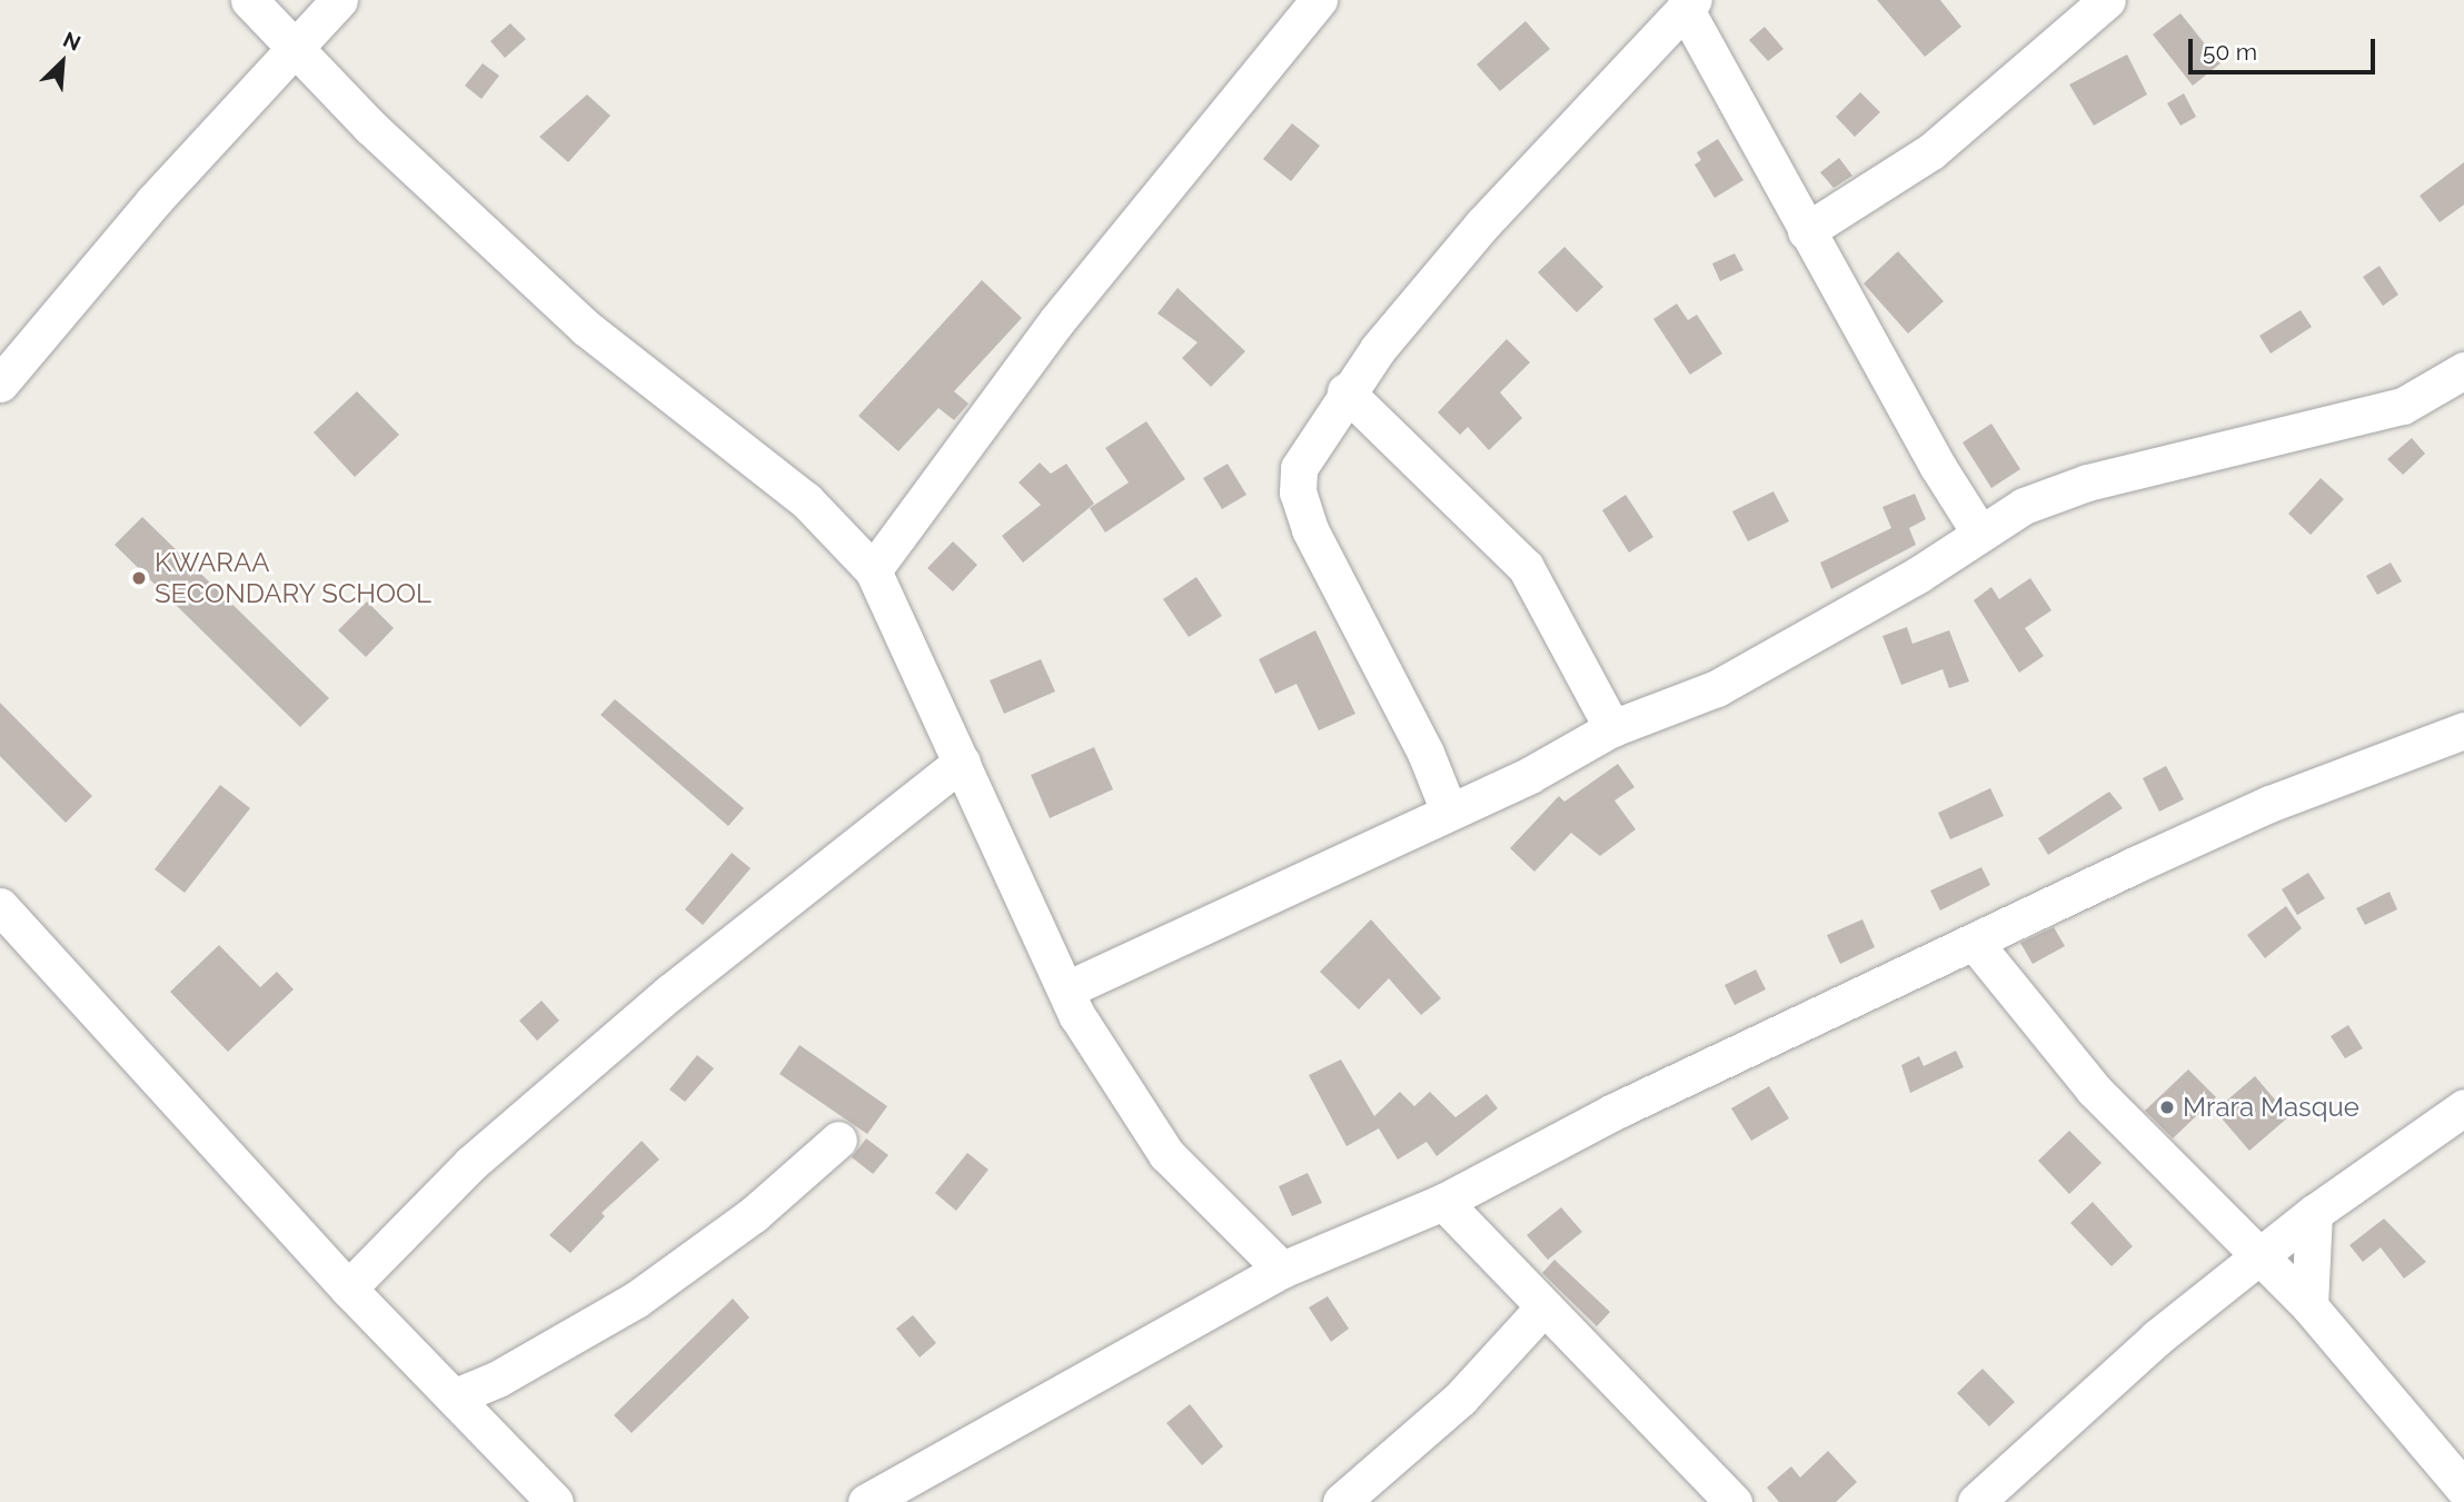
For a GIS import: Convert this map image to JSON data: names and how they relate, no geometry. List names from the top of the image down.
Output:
{
  "places": ["KWARAA SECONDARY SCHOOL", "Mrara Masque"],
  "scale_bar": "50 m",
  "north": "top right"
}
